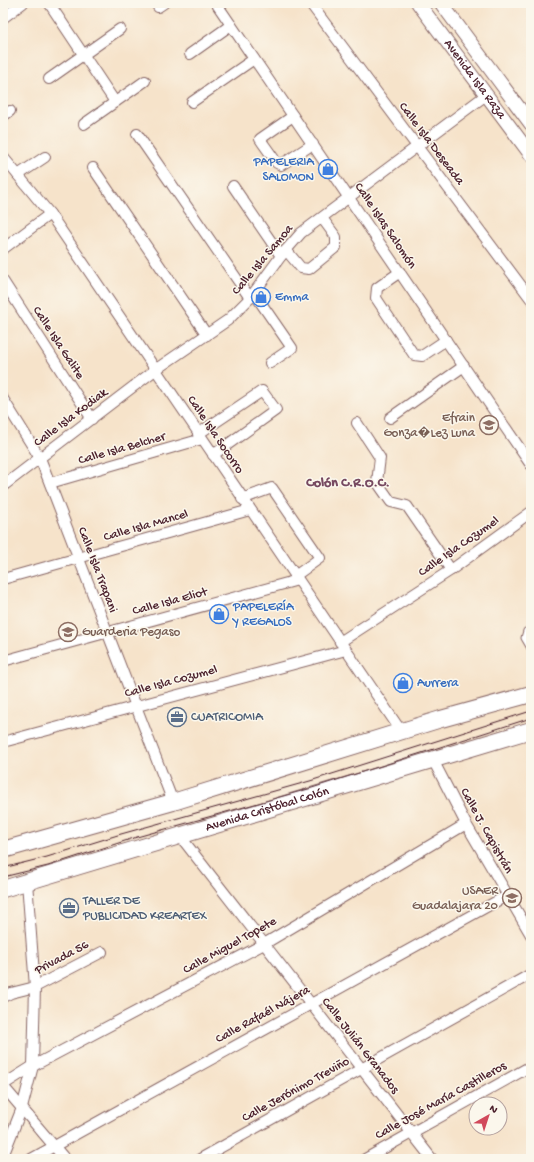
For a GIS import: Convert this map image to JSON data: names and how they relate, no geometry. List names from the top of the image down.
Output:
{
  "streets": {
    "main road": ["Avenida Cristóbal Colón"],
    "street": [
      "Avenida Isla Raza",
      "Calle Isla Deseada",
      "Calle Islas Salomón",
      "Calle Isla Samoa",
      "Calle Isla Galite",
      "Calle Isla Kodiak",
      "Calle Isla Socorro",
      "Calle Isla Belcher",
      "Calle Isla Mancel",
      "Calle Isla Cozumel",
      "Calle Isla Trapani",
      "Calle Isla Eliot",
      "Calle J. Capistrán",
      "Calle Miguel Topete",
      "Privada 56",
      "Calle Rafaél Nájera",
      "Calle Julián Granados",
      "Calle Jerónimo Treviño",
      "Calle José María Castilleros"
    ]
  },
  "crossings": [
    ["Avenida Isla Raza", "Calle Isla Samoa"],
    ["Calle Isla Deseada", "Calle Isla Samoa"],
    ["Calle Islas Salomón", "Calle Isla Samoa"],
    ["Calle Isla Samoa", "Calle Isla Kodiak"],
    ["Calle Isla Samoa", "Calle Isla Socorro"],
    ["Calle Isla Galite", "Calle Isla Kodiak"],
    ["Calle Isla Kodiak", "Calle Isla Socorro"],
    ["Calle Isla Kodiak", "Calle Isla Trapani"],
    ["Calle Isla Socorro", "Calle Isla Belcher"],
    ["Calle Isla Socorro", "Calle Isla Mancel"],
    ["Calle Isla Socorro", "Calle Isla Cozumel"],
    ["Calle Isla Socorro", "Calle Isla Eliot"],
    ["Calle Isla Belcher", "Calle Isla Trapani"],
    ["Calle Isla Mancel", "Calle Isla Trapani"],
    ["Calle Isla Cozumel", "Calle Isla Trapani"],
    ["Calle Isla Trapani", "Calle Isla Eliot"],
    ["Avenida Cristóbal Colón", "Calle J. Capistrán"],
    ["Avenida Cristóbal Colón", "Calle Julián Granados"],
    ["Calle J. Capistrán", "Calle Miguel Topete"],
    ["Calle J. Capistrán", "Calle Rafaél Nájera"],
    ["Calle Miguel Topete", "Calle Julián Granados"],
    ["Calle Rafaél Nájera", "Calle Julián Granados"],
    ["Calle Julián Granados", "Calle Jerónimo Treviño"],
    ["Calle Julián Granados", "Calle José María Castilleros"]
  ],
  "districts": ["Colón C.R.O.C."],
  "places": {
    "shop": [
      "PAPELERIA SALOMON",
      "Emma",
      "PAPELERÍA Y REGALOS",
      "Aurrera"
    ],
    "school or university": ["Efrain Gonza�Lez Luna", "Guarderia Pegaso", "USAER Guadalajara 20"],
    "office": ["CUATRICOMIA", "TALLER DE PUBLICIDAD KREARTEX"]
  },
  "north": "top right"
}
